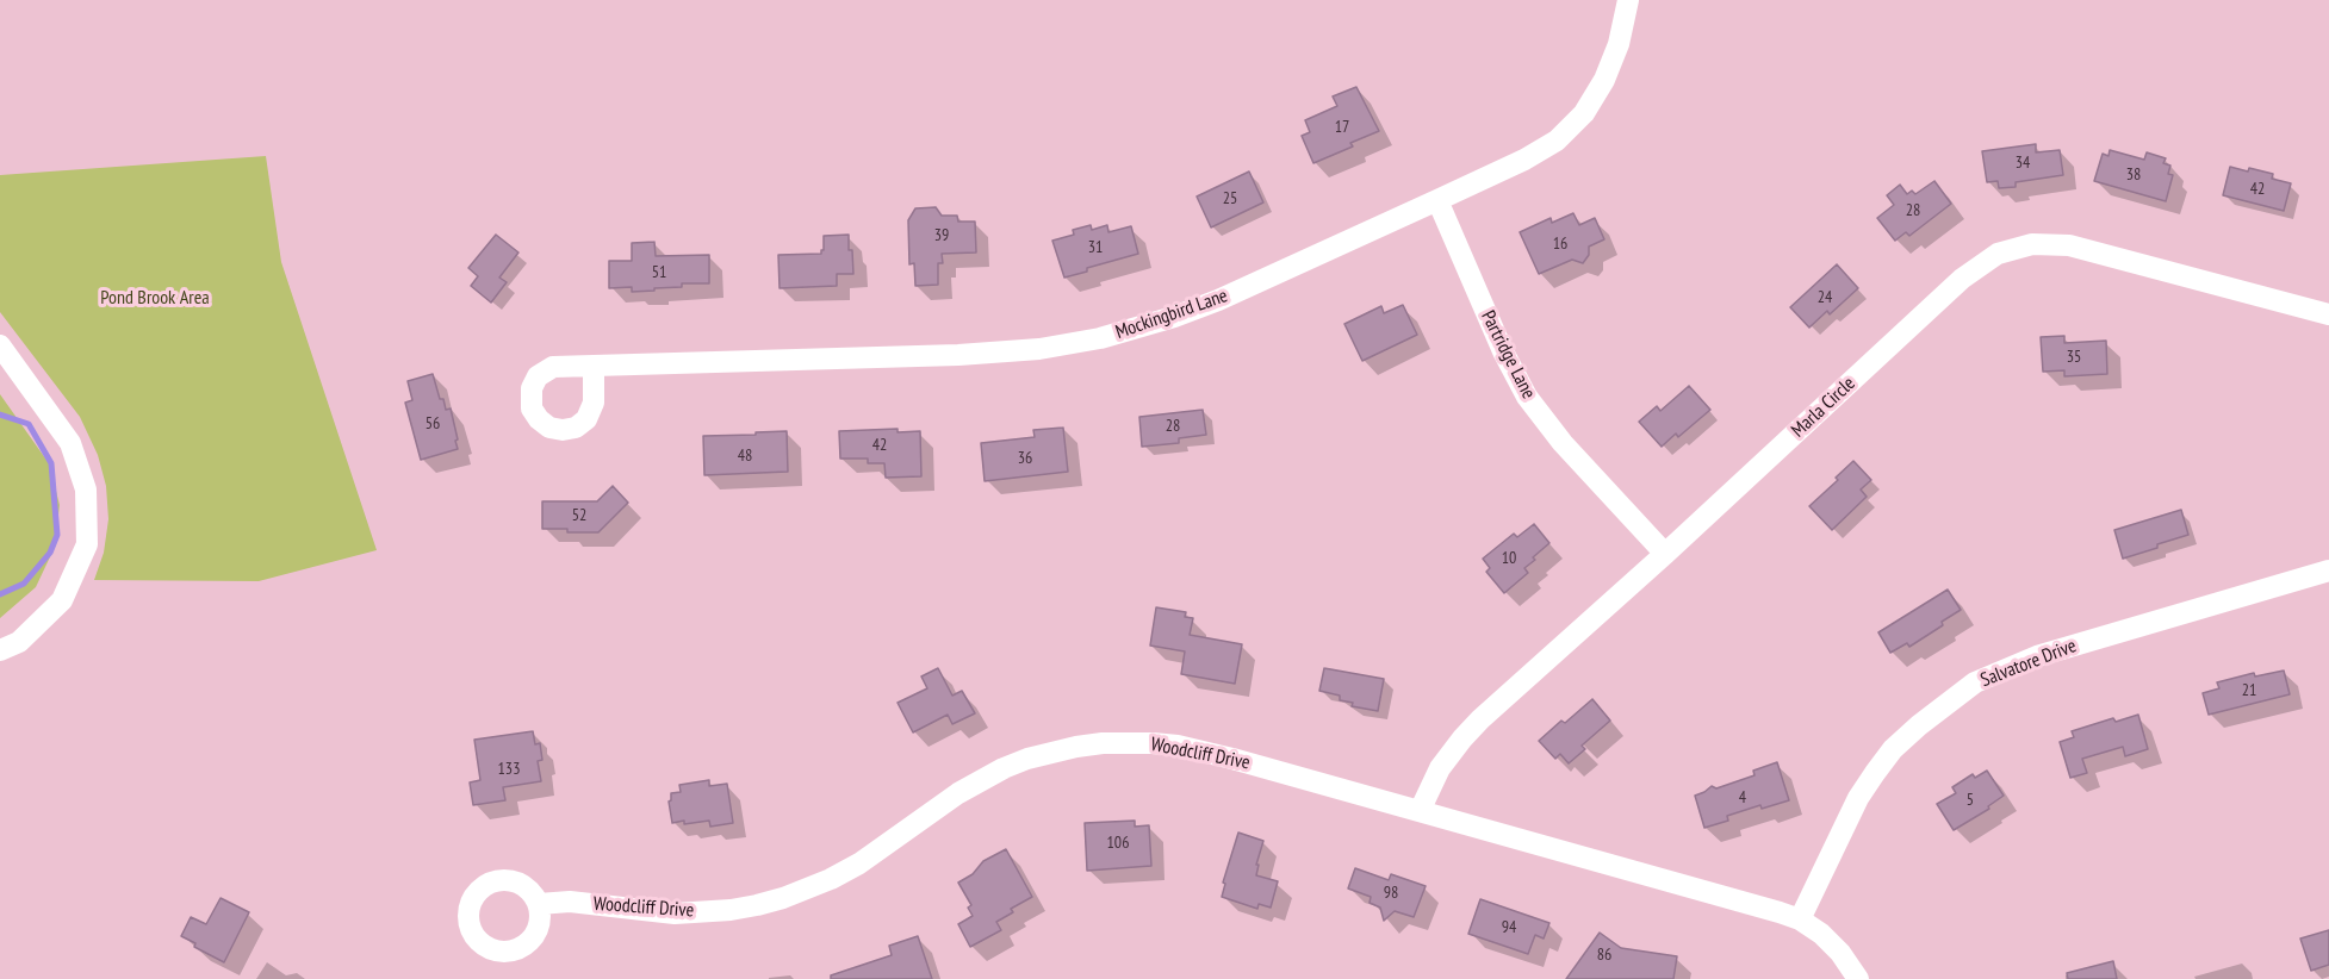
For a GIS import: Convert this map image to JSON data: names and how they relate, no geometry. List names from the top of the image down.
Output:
{
  "streets": {
    "street": [
      "Mockingbird Lane",
      "Partridge Lane",
      "Marla Circle",
      "Salvatore Drive",
      "Woodcliff Drive"
    ]
  },
  "crossings": [
    ["Mockingbird Lane", "Partridge Lane"],
    ["Partridge Lane", "Marla Circle"],
    ["Marla Circle", "Woodcliff Drive"],
    ["Salvatore Drive", "Woodcliff Drive"]
  ],
  "parks": ["Pond Brook Area"],
  "house_numbers": [
    "17",
    "34",
    "38",
    "42",
    "25",
    "28",
    "39",
    "16",
    "31",
    "51",
    "24",
    "35",
    "56",
    "28",
    "42",
    "48",
    "36",
    "52",
    "10",
    "21",
    "133",
    "4",
    "5",
    "106",
    "98",
    "94",
    "86"
  ]
}
